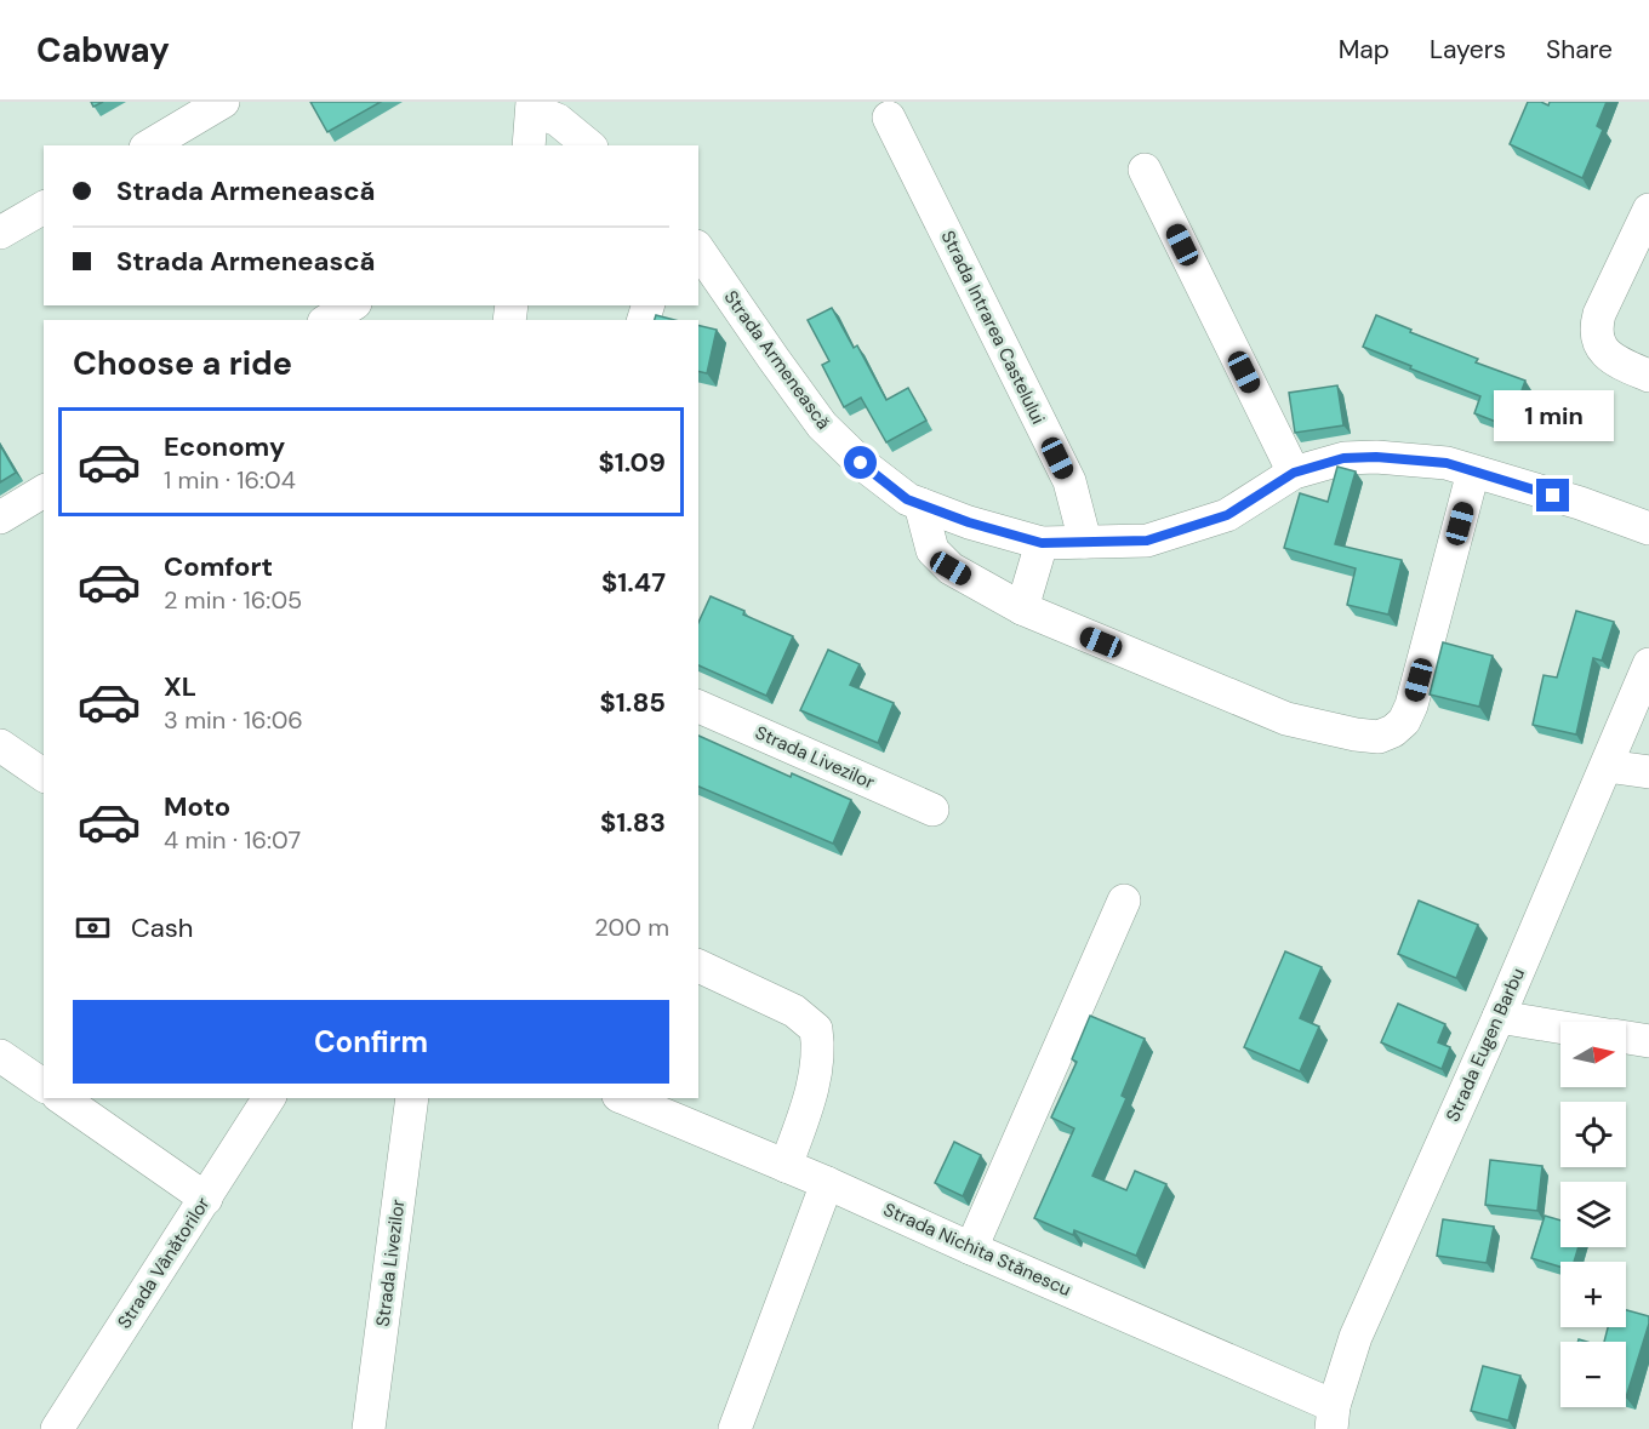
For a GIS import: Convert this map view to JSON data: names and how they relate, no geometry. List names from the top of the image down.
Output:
{
  "streets": {
    "street": [
      "Strada Intrarea Castelului",
      "Strada Armenească",
      "Strada Livezilor",
      "Strada Eugen Barbu",
      "Strada Nichita Stănescu",
      "Strada Vânătorilor"
    ]
  },
  "crossings": [
    ["Strada Intrarea Castelului", "Strada Armenească"],
    ["Strada Eugen Barbu", "Strada Nichita Stănescu"]
  ],
  "north": "right",
  "page": {
    "header": "Cabway",
    "nav": ["Map", "Layers", "Share"],
    "banner": ["Strada Armenească", "Strada Armenească"],
    "heading": "Choose a ride",
    "bubble": "1 min",
    "list": [
      {
        "name": "Economy",
        "note": "1 min · 16:04",
        "value": "$1.09"
      },
      {
        "name": "Comfort",
        "note": "2 min · 16:05",
        "value": "$1.47"
      },
      {
        "name": "XL",
        "note": "3 min · 16:06",
        "value": "$1.85"
      },
      {
        "name": "Moto",
        "note": "4 min · 16:07",
        "value": "$1.83"
      }
    ],
    "pay": ["Cash", "200 m"],
    "buttons": "Confirm",
    "map_buttons": ["+", "−"]
  }
}
